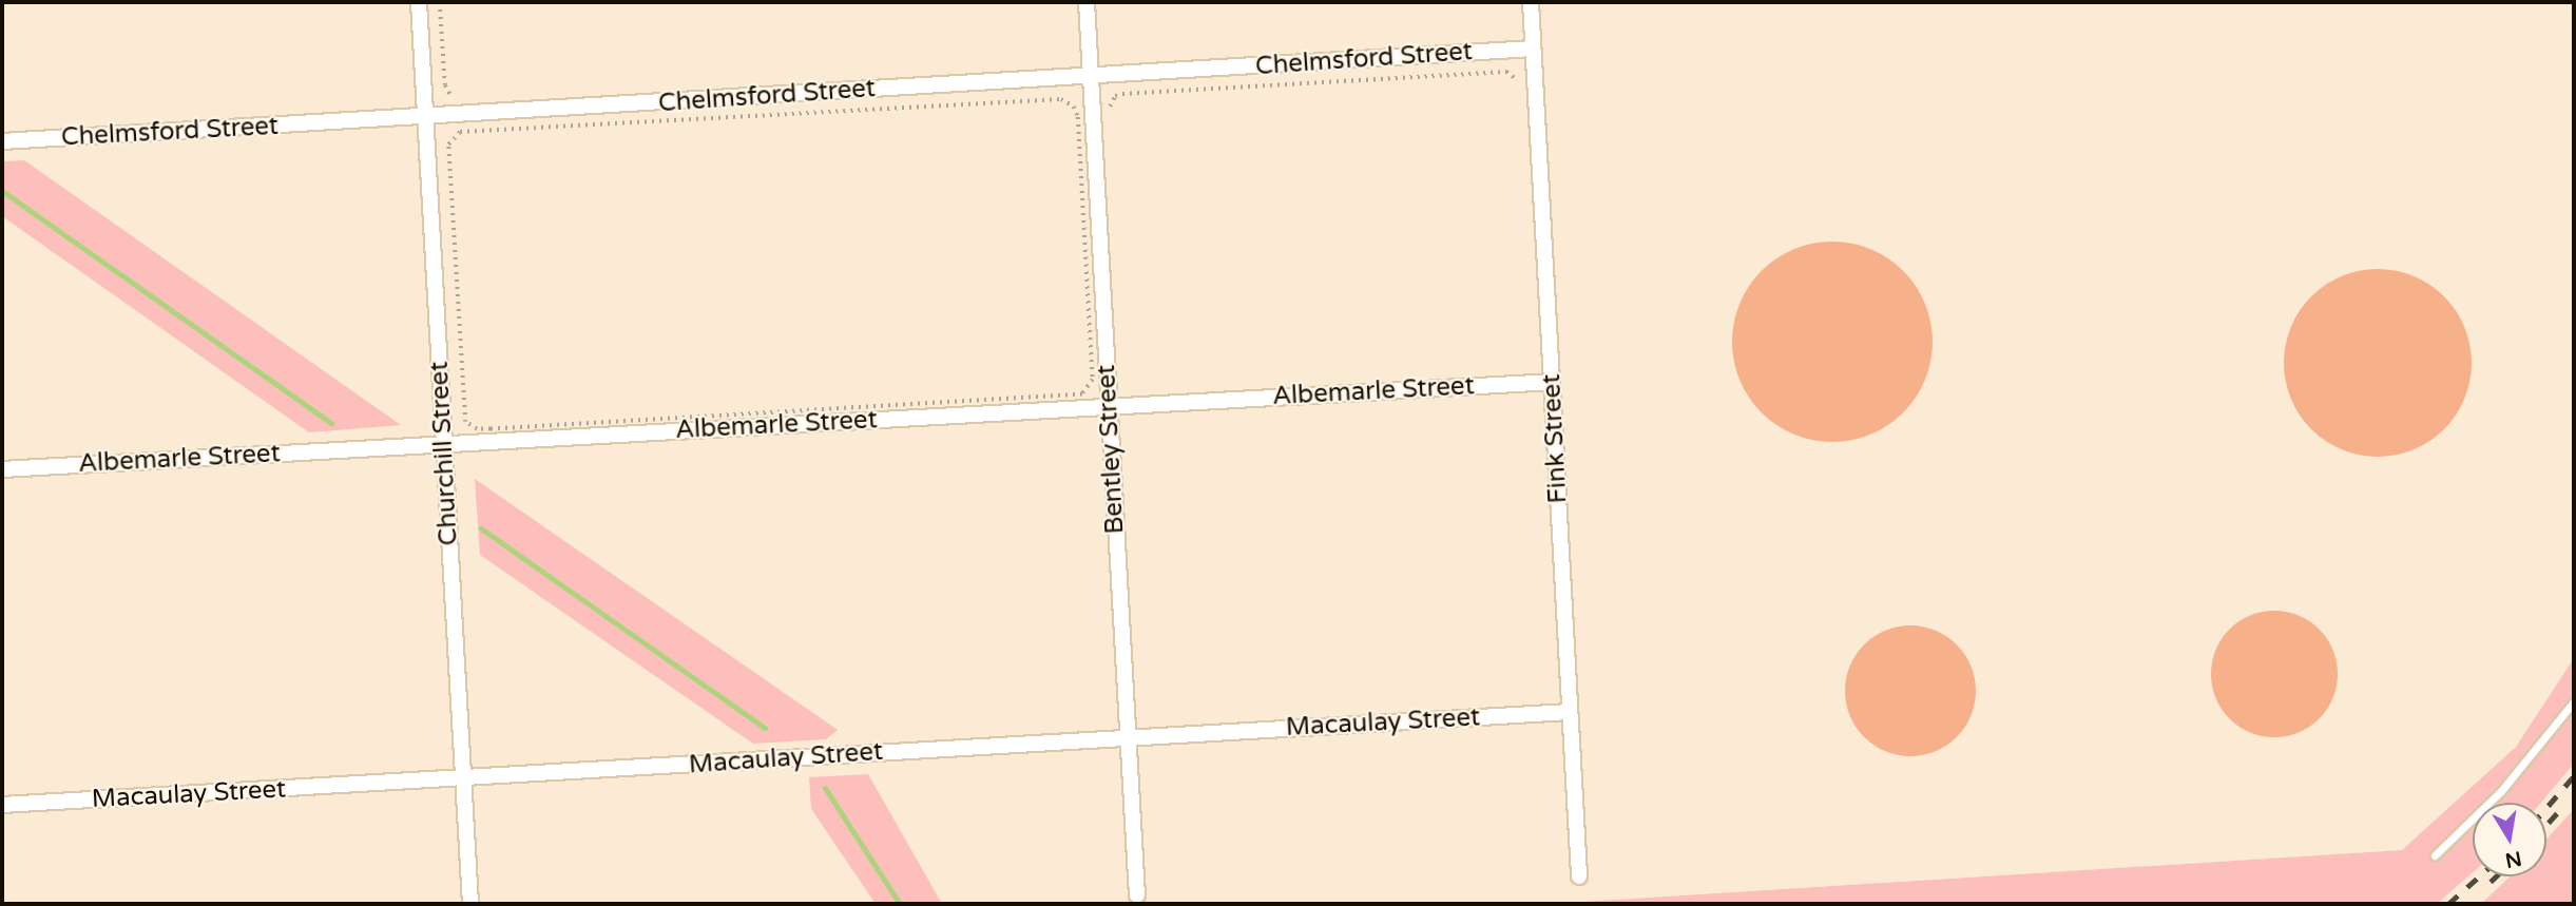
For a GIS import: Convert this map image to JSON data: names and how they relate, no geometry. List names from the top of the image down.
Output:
{
  "streets": {
    "street": [
      "Chelmsford Street",
      "Albemarle Street",
      "Fink Street",
      "Bentley Street",
      "Churchill Street",
      "Macaulay Street"
    ]
  },
  "crossings": [
    ["Chelmsford Street", "Fink Street"],
    ["Chelmsford Street", "Bentley Street"],
    ["Chelmsford Street", "Churchill Street"],
    ["Albemarle Street", "Fink Street"],
    ["Albemarle Street", "Bentley Street"],
    ["Albemarle Street", "Churchill Street"],
    ["Fink Street", "Macaulay Street"],
    ["Bentley Street", "Macaulay Street"],
    ["Churchill Street", "Macaulay Street"]
  ],
  "north": "bottom"
}
